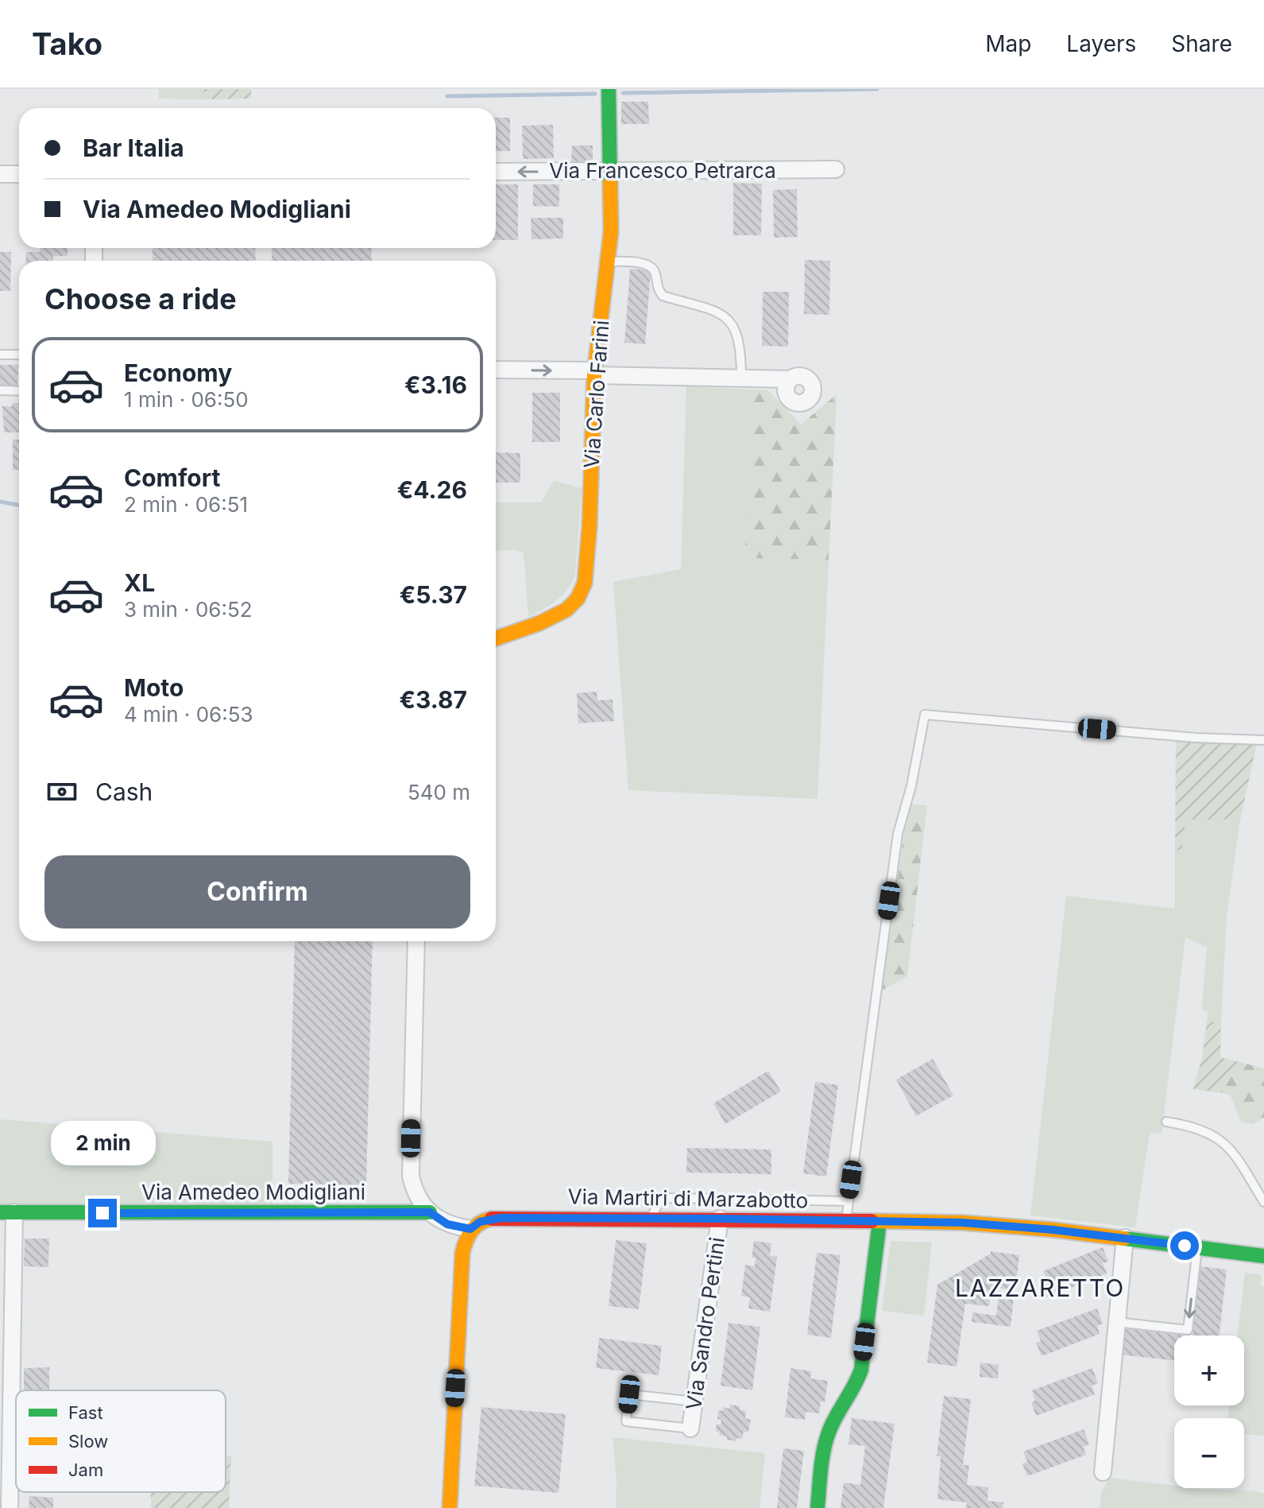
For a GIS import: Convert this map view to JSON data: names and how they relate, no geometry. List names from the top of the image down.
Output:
{
  "streets": {
    "street": [
      "Via Francesco Petrarca",
      "Via Carlo Farini",
      "Via Amedeo Modigliani",
      "Via Martiri di Marzabotto",
      "Via Sandro Pertini"
    ]
  },
  "crossings": [
    ["Via Francesco Petrarca", "Via Carlo Farini"],
    ["Via Martiri di Marzabotto", "Via Sandro Pertini"]
  ],
  "districts": ["LAZZARETTO"],
  "legend": ["Fast", "Slow", "Jam"],
  "page": {
    "header": "Tako",
    "nav": ["Map", "Layers", "Share"],
    "banner": ["Bar Italia", "Via Amedeo Modigliani"],
    "heading": "Choose a ride",
    "list": [
      {
        "name": "Economy",
        "note": "1 min · 06:50",
        "value": "€3.16"
      },
      {
        "name": "Comfort",
        "note": "2 min · 06:51",
        "value": "€4.26"
      },
      {
        "name": "XL",
        "note": "3 min · 06:52",
        "value": "€5.37"
      },
      {
        "name": "Moto",
        "note": "4 min · 06:53",
        "value": "€3.87"
      }
    ],
    "pay": ["Cash", "540 m"],
    "buttons": "Confirm",
    "bubble": "2 min",
    "map_buttons": ["+", "−"]
  }
}
